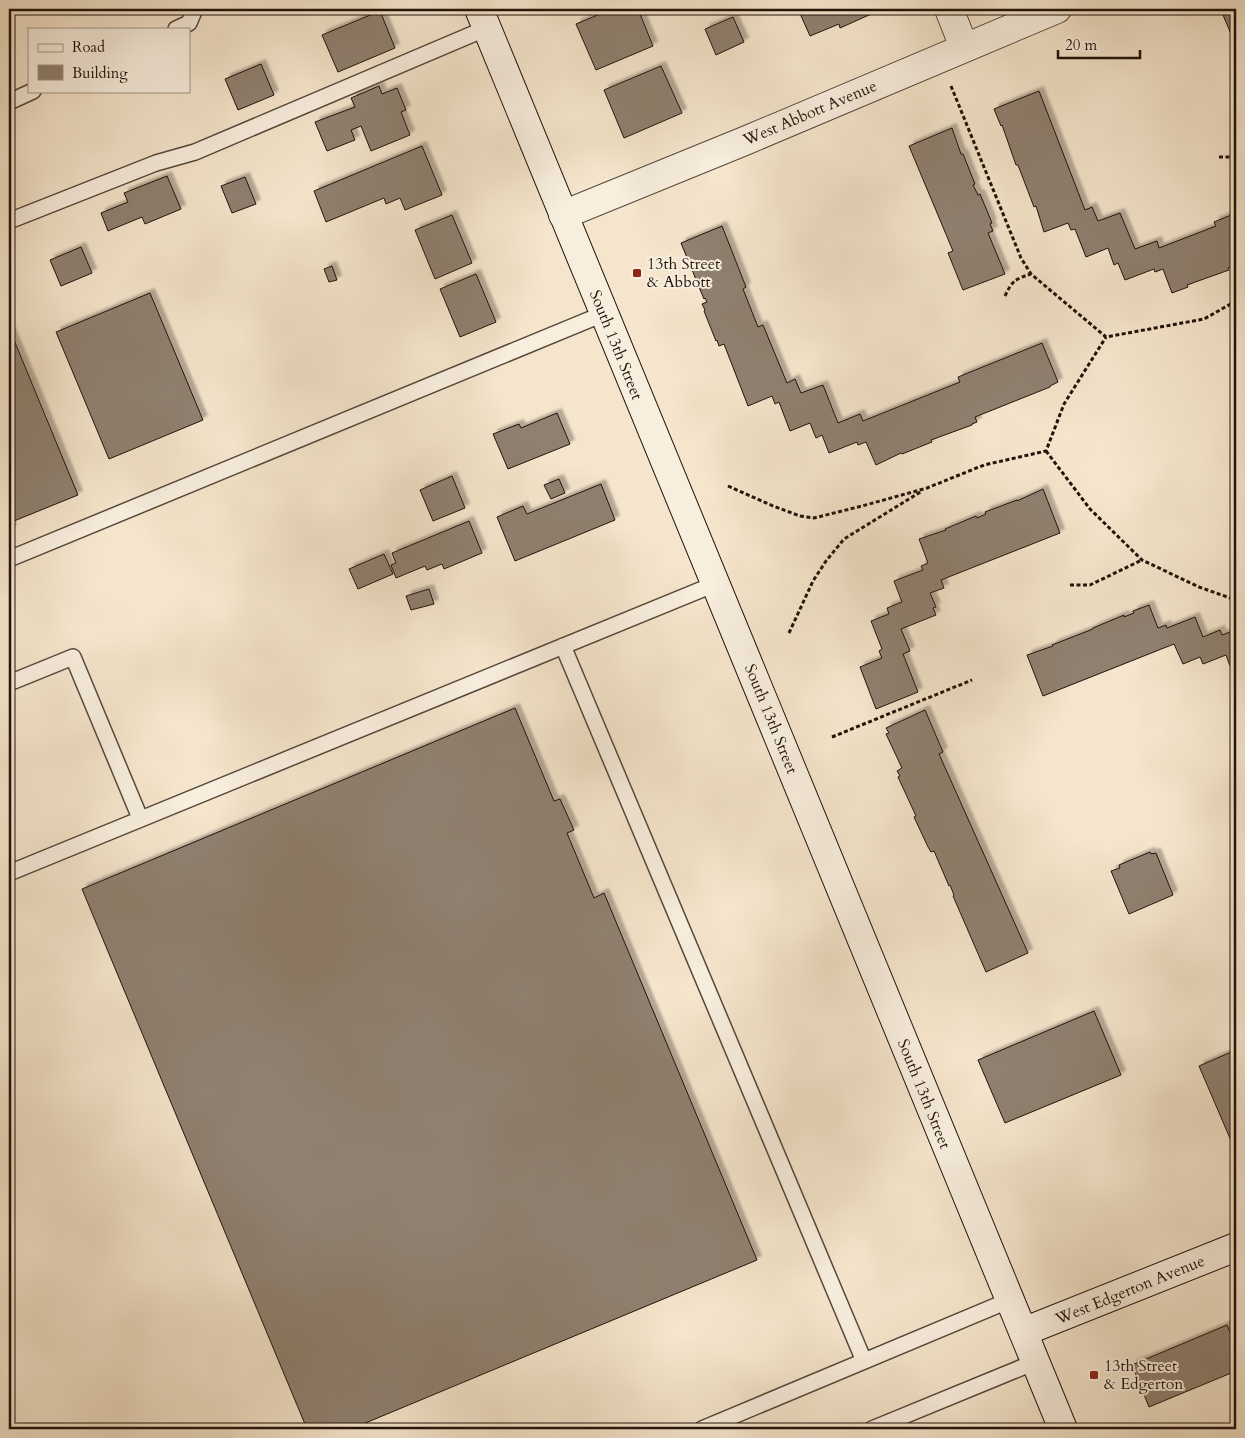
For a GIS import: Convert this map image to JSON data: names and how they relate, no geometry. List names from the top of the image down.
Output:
{
  "streets": {
    "street": ["West Abbott Avenue", "South 13th Street", "West Edgerton Avenue"]
  },
  "crossings": [
    ["West Abbott Avenue", "South 13th Street"],
    ["South 13th Street", "West Edgerton Avenue"]
  ],
  "places": {
    "transit": ["13th Street & Abbott", "13th Street & Edgerton"]
  },
  "legend": ["Road", "Building"],
  "scale_bar": "20 m"
}
